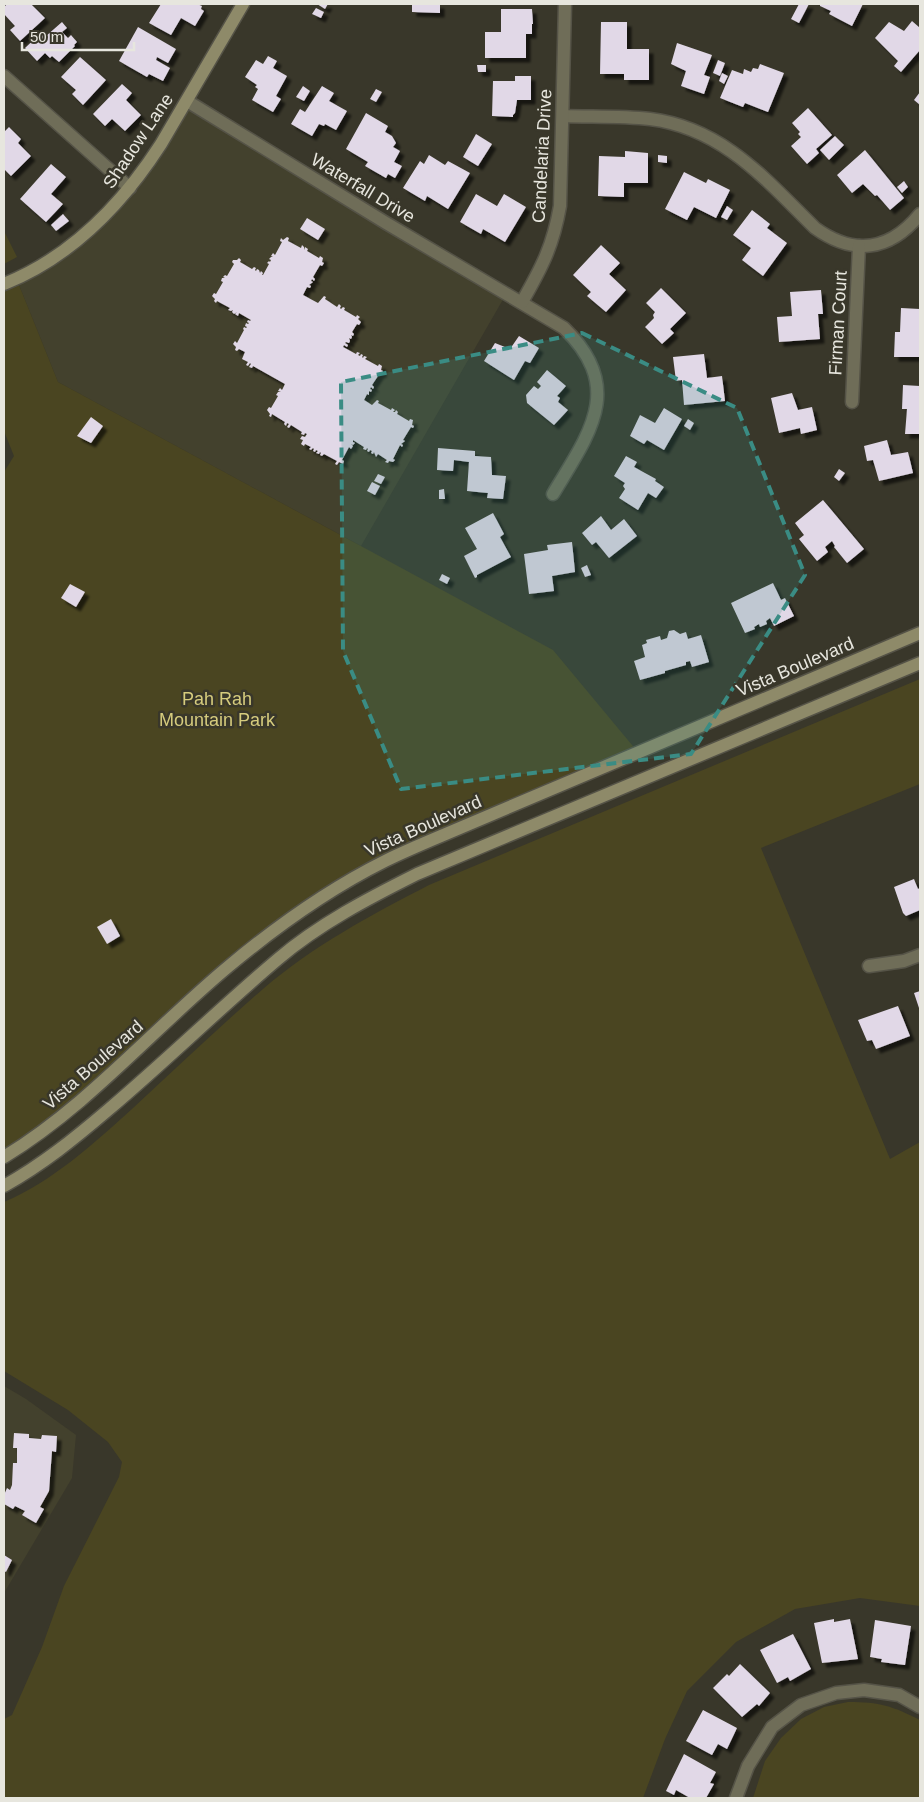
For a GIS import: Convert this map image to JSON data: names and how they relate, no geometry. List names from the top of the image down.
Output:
{
  "streets": {
    "main road": ["Shadow Lane", "Vista Boulevard"],
    "street": ["Candelaria Drive", "Waterfall Drive", "Firman Court"]
  },
  "crossings": [
    ["Shadow Lane", "Waterfall Drive"],
    ["Candelaria Drive", "Waterfall Drive"]
  ],
  "parks": ["Pah Rah Mountain Park"],
  "scale_bar": "50 m"
}
